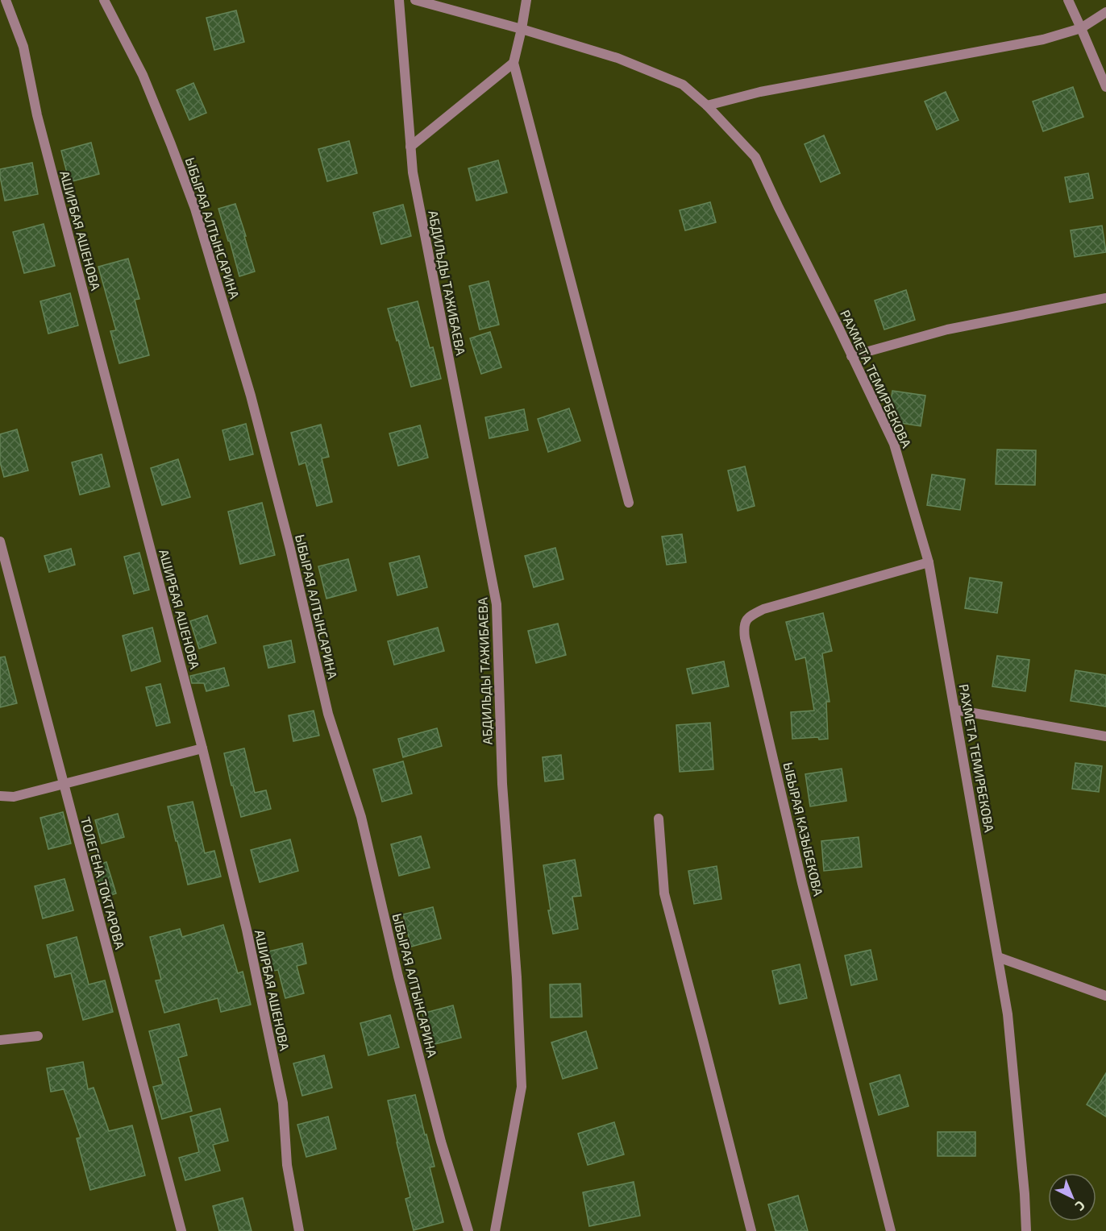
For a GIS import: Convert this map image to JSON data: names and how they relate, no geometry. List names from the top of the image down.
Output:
{
  "streets": {
    "street": [
      "ЫБЫРАЯ АЛТЫНСАРИНА",
      "АШИРБАЯ АШЕНОВА",
      "АБДИЛЬДЫ ТАЖИБАЕВА",
      "РАХМЕТА ТЕМИРБЕКОВА",
      "ЫБЫРАЯ КАЗЫБЕКОВА",
      "ТОЛЕГЕНА ТОКТАРОВА"
    ]
  },
  "crossings": [
    ["РАХМЕТА ТЕМИРБЕКОВА", "ЫБЫРАЯ КАЗЫБЕКОВА"]
  ],
  "north": "bottom right"
}
